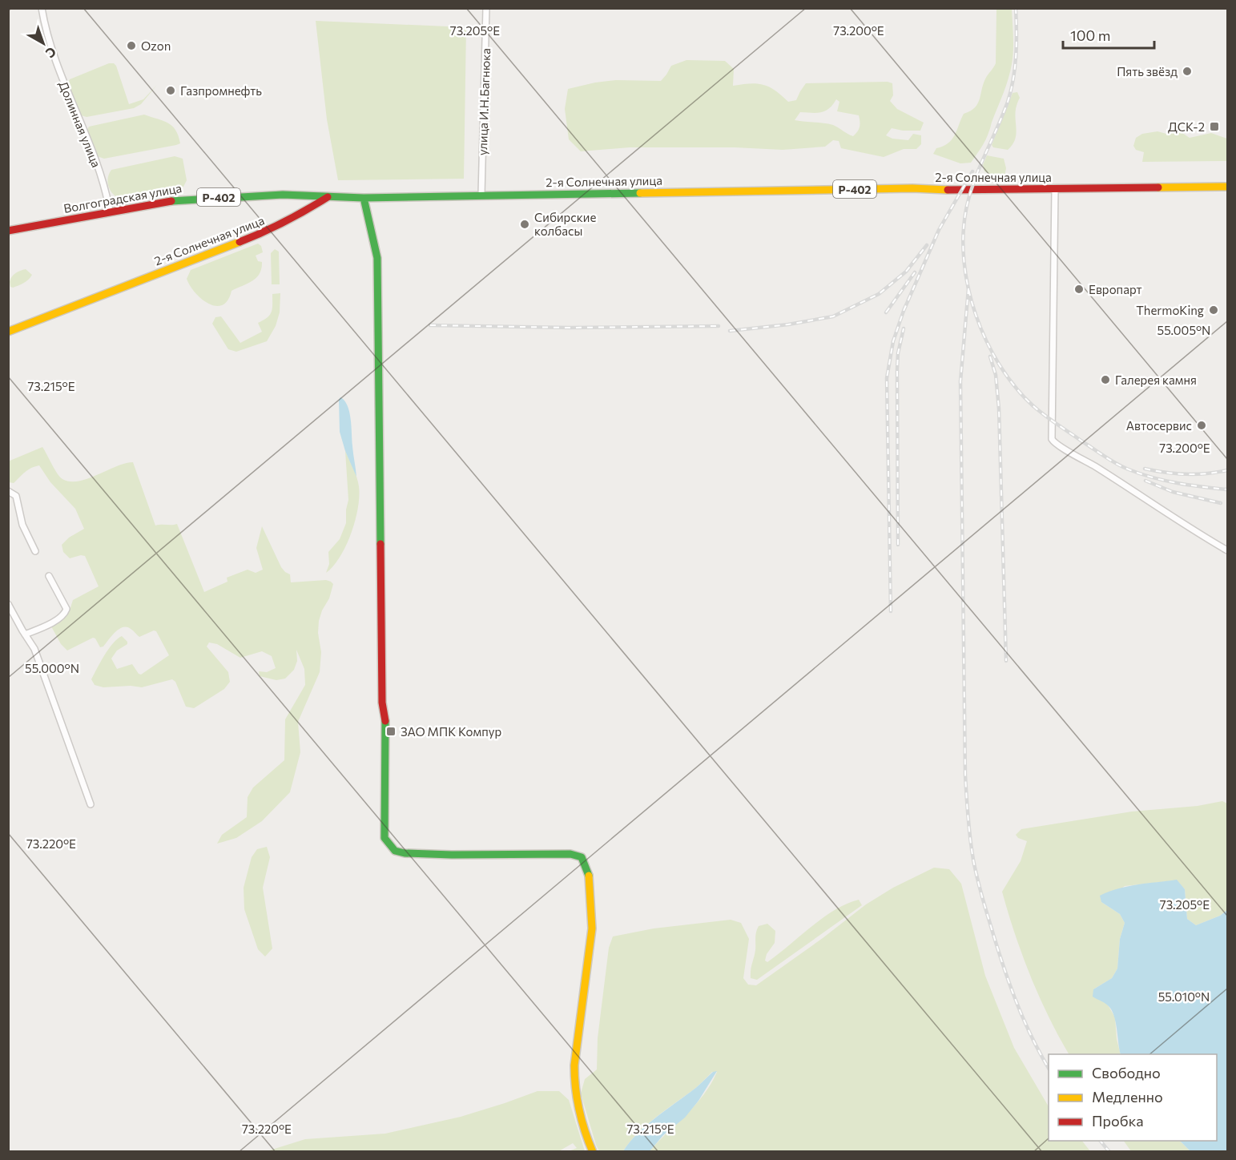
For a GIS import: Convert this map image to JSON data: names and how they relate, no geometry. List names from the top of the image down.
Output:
{
  "streets": {
    "main road": ["2-я Солнечная улица", "Р-402", "Волгоградская улица"],
    "street": ["улица И.Н.Багнюка", "Долинная улица"]
  },
  "crossings": [
    ["улица И.Н.Багнюка", "2-я Солнечная улица"],
    ["Долинная улица", "Волгоградская улица"],
    ["2-я Солнечная улица", "Волгоградская улица"]
  ],
  "places": {
    "other": [
      "Ozon",
      "Пять звёзд",
      "Газпромнефть",
      "Сибирские колбасы",
      "Европарт",
      "ThermoKing",
      "Галерея камня",
      "Автосервис"
    ],
    "transit": ["ДСК-2", "ЗАО МПК Компур"]
  },
  "legend": ["Свободно", "Медленно", "Пробка"],
  "scale_bar": "100 m",
  "north": "bottom right",
  "coordinates": [
    "73.205°E",
    "73.200°E",
    "55.005°N",
    "73.215°E",
    "55.000°N",
    "73.220°E",
    "55.010°N"
  ]
}
